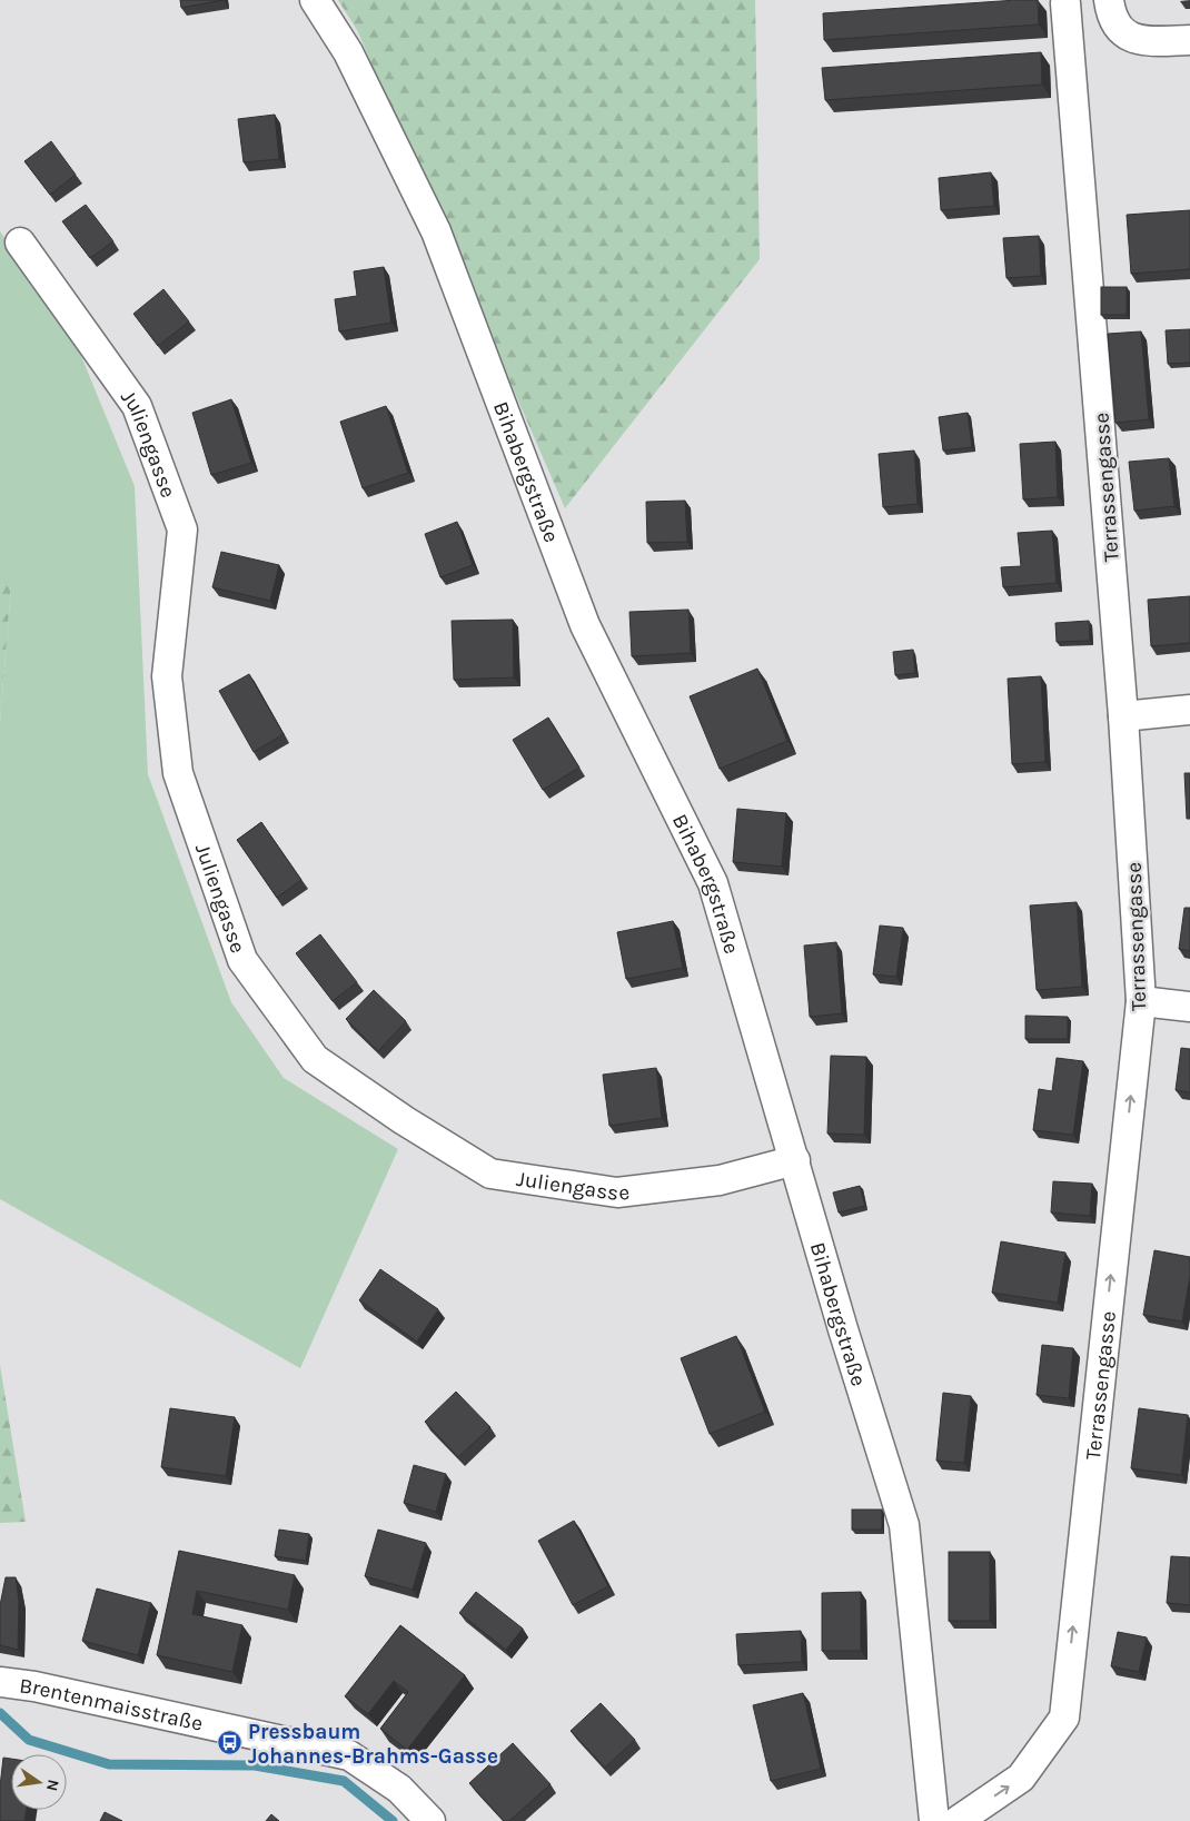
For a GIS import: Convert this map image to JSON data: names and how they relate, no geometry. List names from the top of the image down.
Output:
{
  "streets": {
    "street": [
      "Juliengasse",
      "Bihabergstraße",
      "Terrassengasse",
      "Brentenmaisstraße"
    ]
  },
  "crossings": [
    ["Juliengasse", "Bihabergstraße"]
  ],
  "one_way": ["Terrassengasse"],
  "places": {
    "bus stop": ["Pressbaum Johannes-Brahms-Gasse"]
  },
  "north": "right"
}
